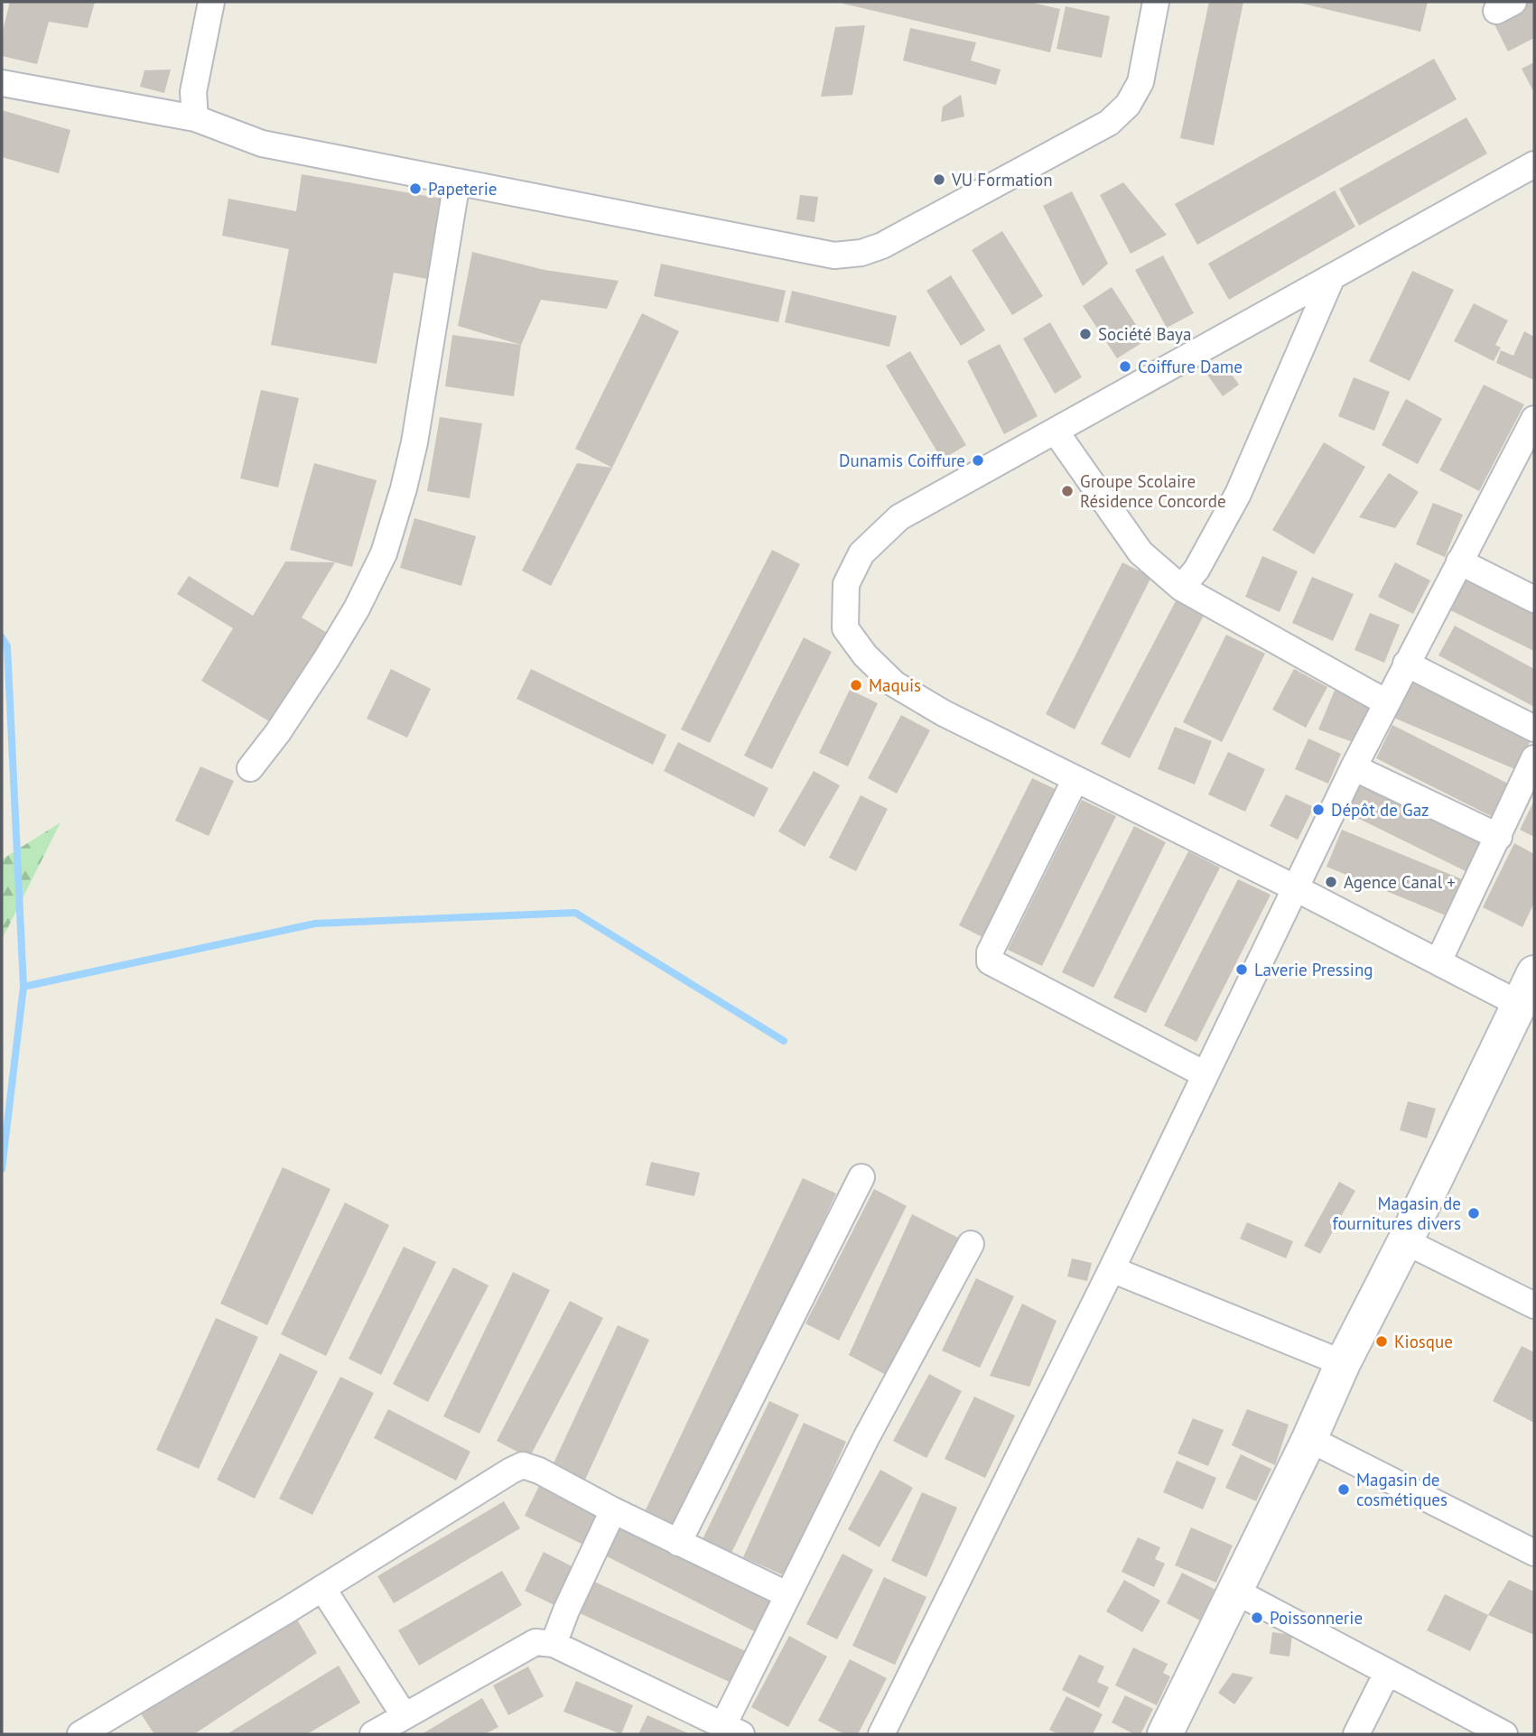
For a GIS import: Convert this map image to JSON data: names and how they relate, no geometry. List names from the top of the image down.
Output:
{
  "places": [
    "VU Formation",
    "Papeterie",
    "Société Baya",
    "Coiffure Dame",
    "Dunamis Coiffure",
    "Groupe Scolaire Résidence Concorde",
    "Maquis",
    "Dépôt de Gaz",
    "Agence Canal +",
    "Laverie Pressing",
    "Magasin de fournitures divers",
    "Kiosque",
    "Magasin de cosmétiques",
    "Poissonnerie"
  ]
}
